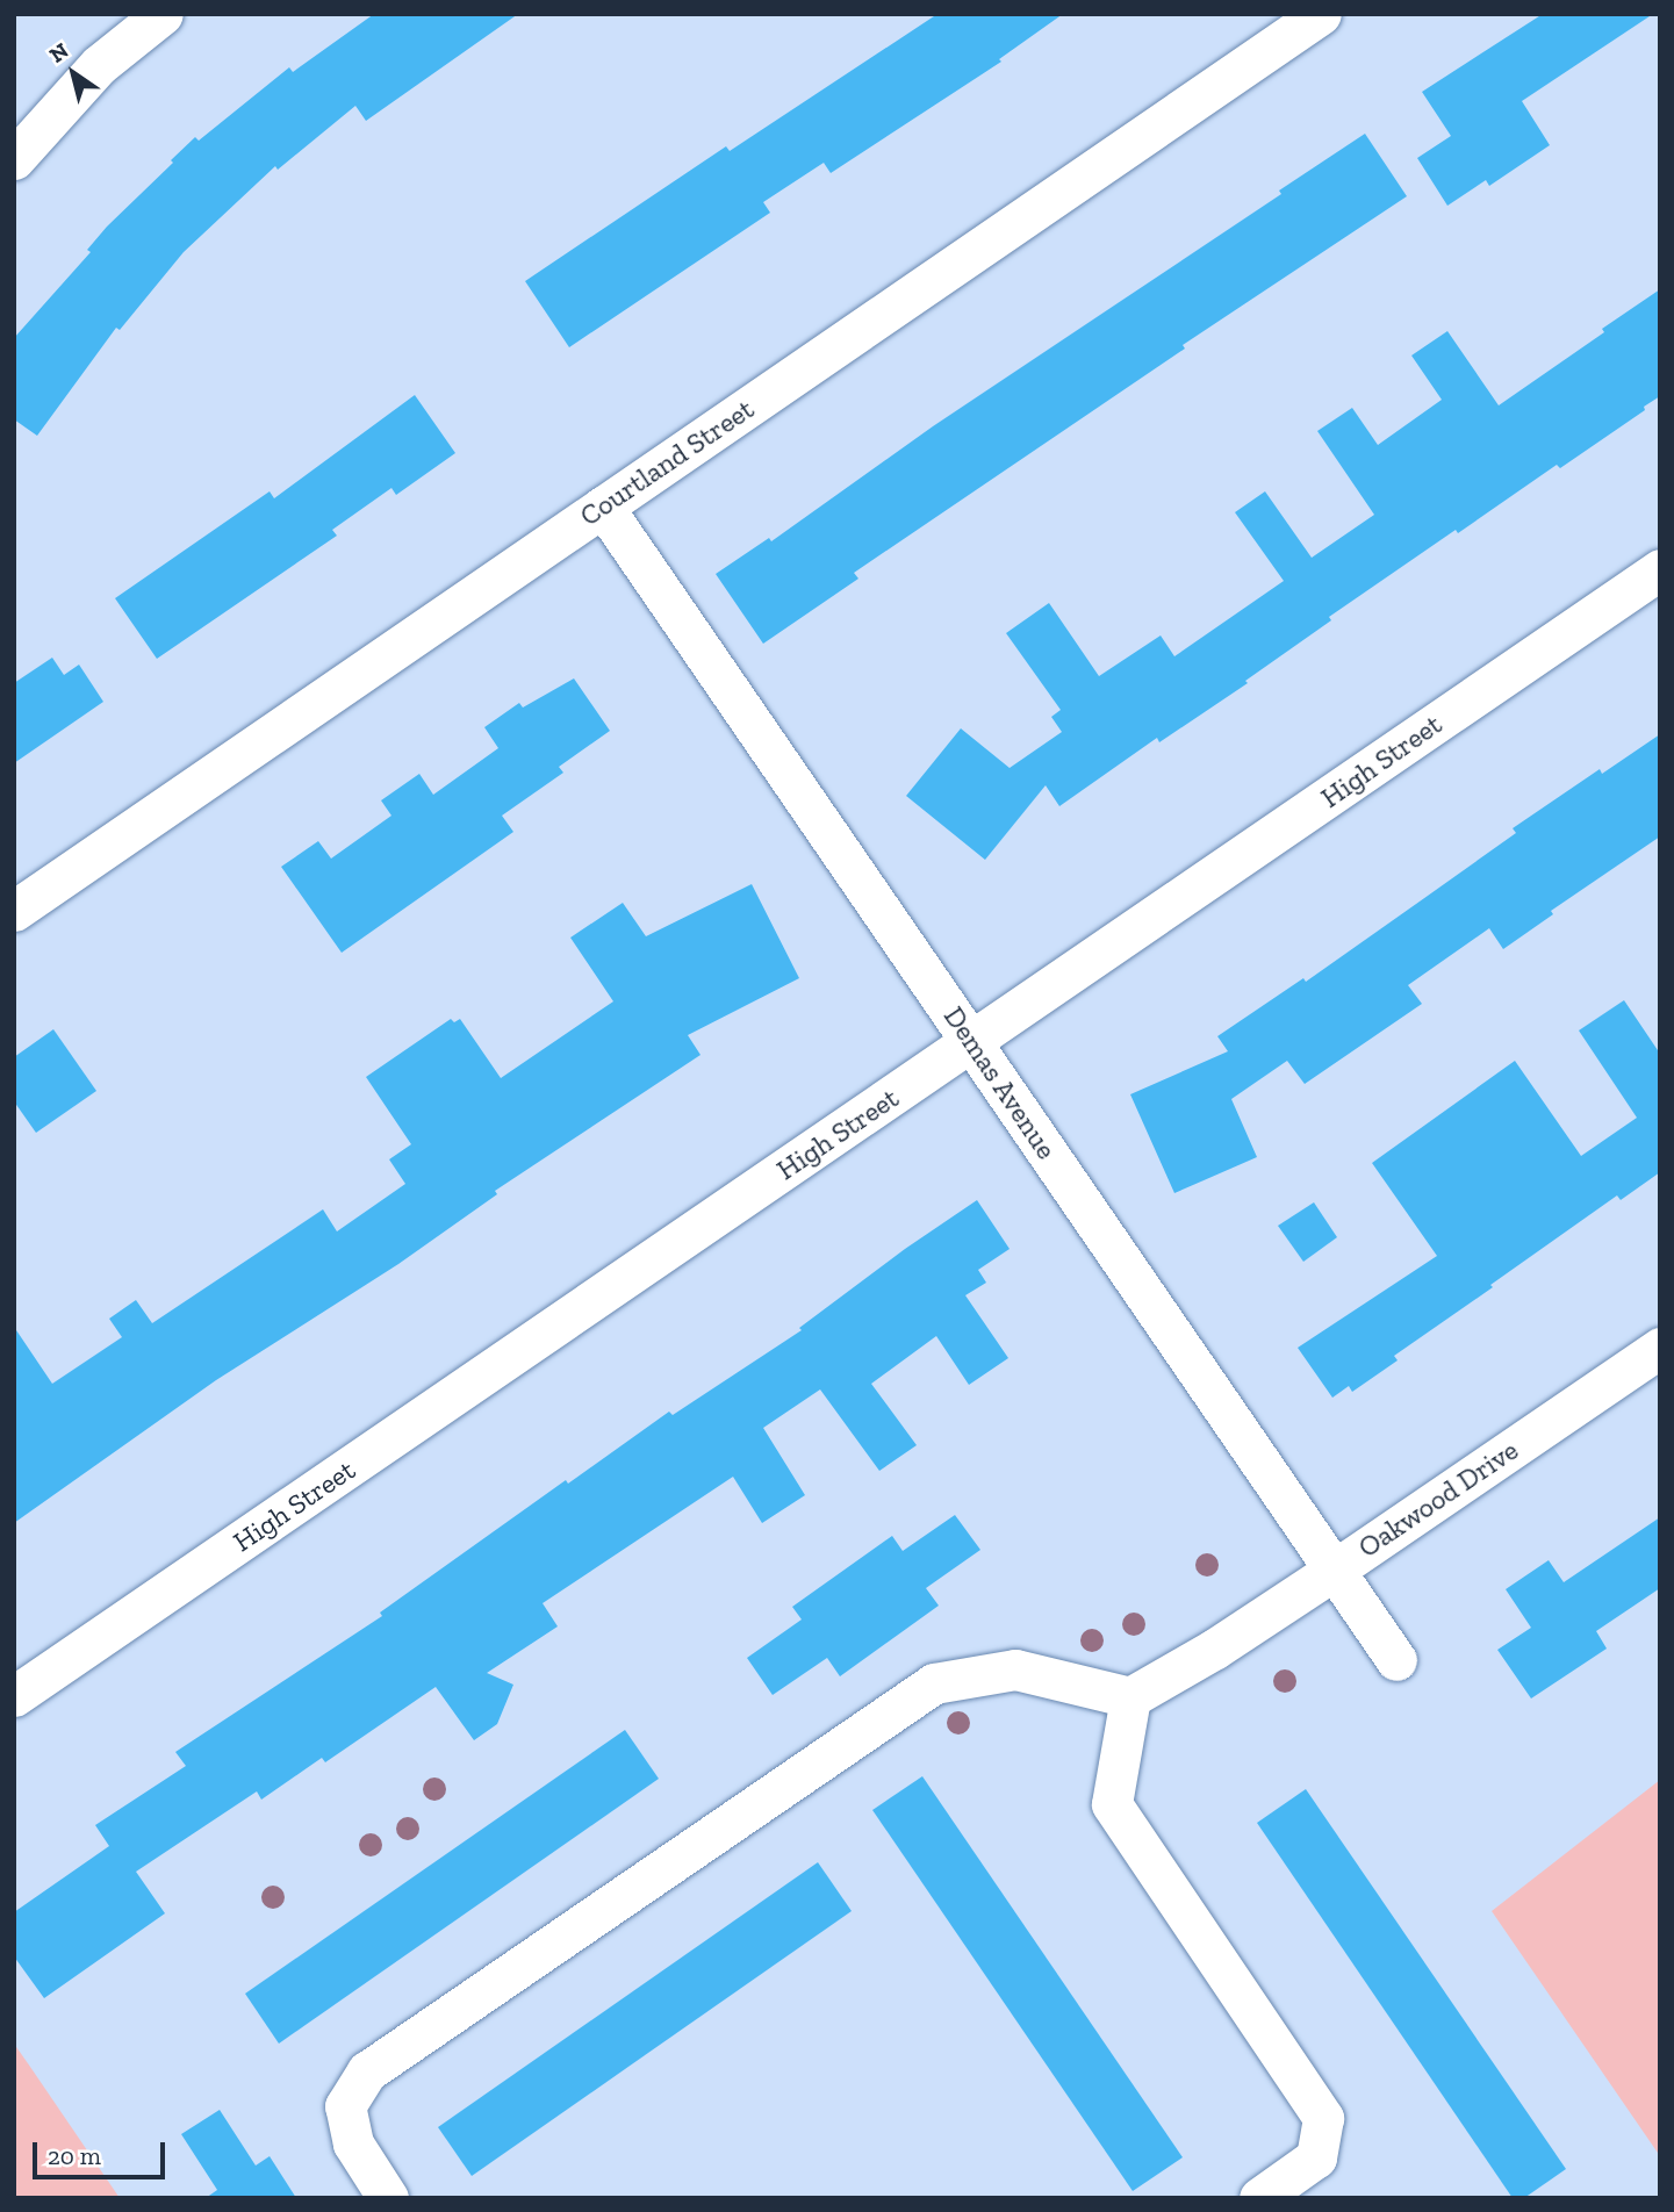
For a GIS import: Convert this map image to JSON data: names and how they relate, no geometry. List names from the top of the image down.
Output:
{
  "streets": {
    "street": [
      "Courtland Street",
      "High Street",
      "Demas Avenue",
      "Oakwood Drive"
    ]
  },
  "crossings": [
    ["Courtland Street", "Demas Avenue"],
    ["High Street", "Demas Avenue"],
    ["Demas Avenue", "Oakwood Drive"]
  ],
  "scale_bar": "20 m",
  "north": "top left"
}
